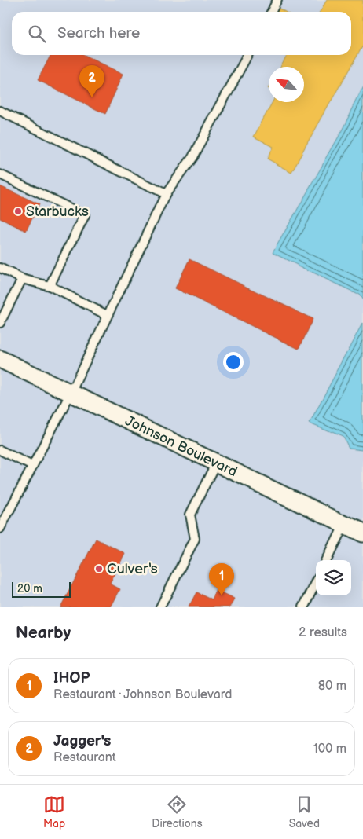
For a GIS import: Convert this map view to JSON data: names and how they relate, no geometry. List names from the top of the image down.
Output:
{
  "streets": {
    "street": ["Johnson Boulevard"]
  },
  "places": ["Starbucks", "Culver's"],
  "scale_bar": "20 m",
  "north": "top left",
  "page": {
    "search": "Search here",
    "pins": ["2", "1"],
    "scale": "20 m",
    "heading": ["Nearby", "2 results"],
    "list": [
      {
        "mark": "1",
        "name": "IHOP",
        "note": "Restaurant · Johnson Boulevard",
        "value": "80 m"
      },
      {
        "mark": "2",
        "name": "Jagger's",
        "note": "Restaurant",
        "value": "100 m"
      }
    ],
    "nav": ["Map", "Directions", "Saved"]
  }
}
